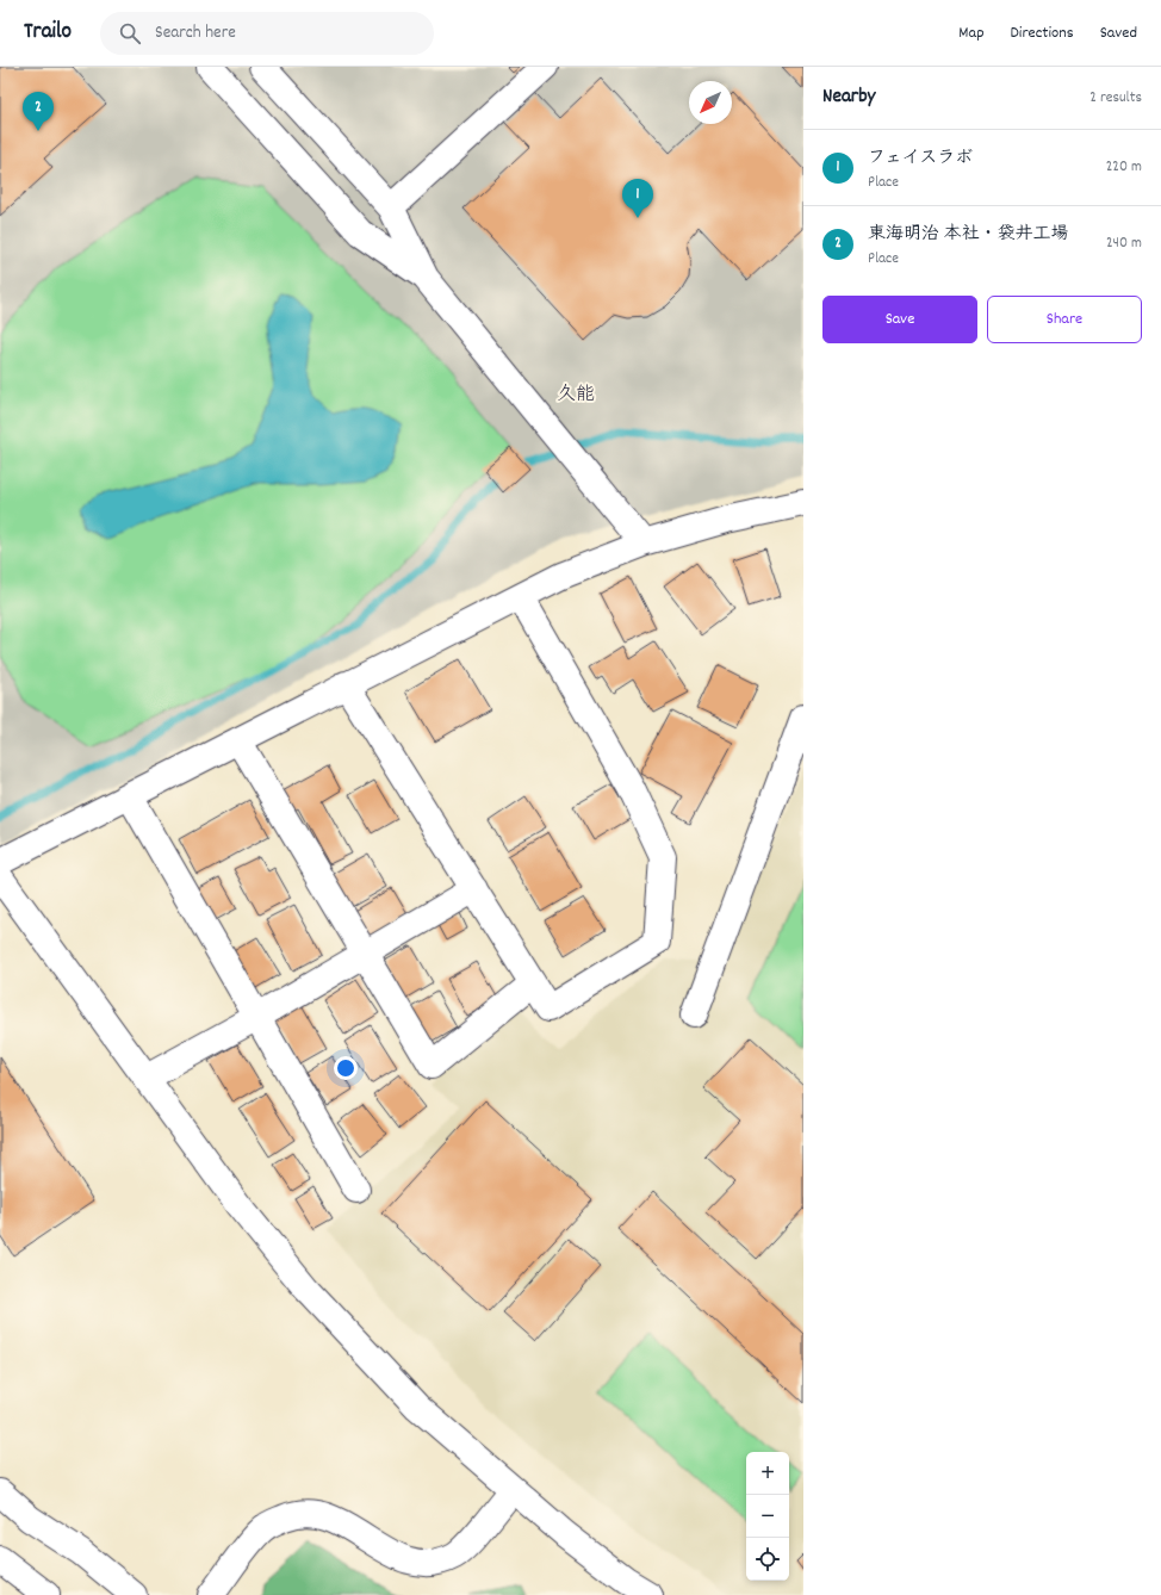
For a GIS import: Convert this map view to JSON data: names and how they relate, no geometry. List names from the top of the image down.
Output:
{
  "districts": ["久能"],
  "north": "bottom left",
  "page": {
    "header": "Trailo",
    "search": "Search here",
    "nav": ["Map", "Directions", "Saved"],
    "heading": ["Nearby", "2 results"],
    "pins": ["2", "1"],
    "list": [
      {
        "mark": "1",
        "name": "フェイスラボ",
        "note": "Place",
        "value": "220 m"
      },
      {
        "mark": "2",
        "name": "東海明治 本社・袋井工場",
        "note": "Place",
        "value": "240 m"
      }
    ],
    "buttons": ["Save", "Share"],
    "map_buttons": ["+", "−"]
  }
}
